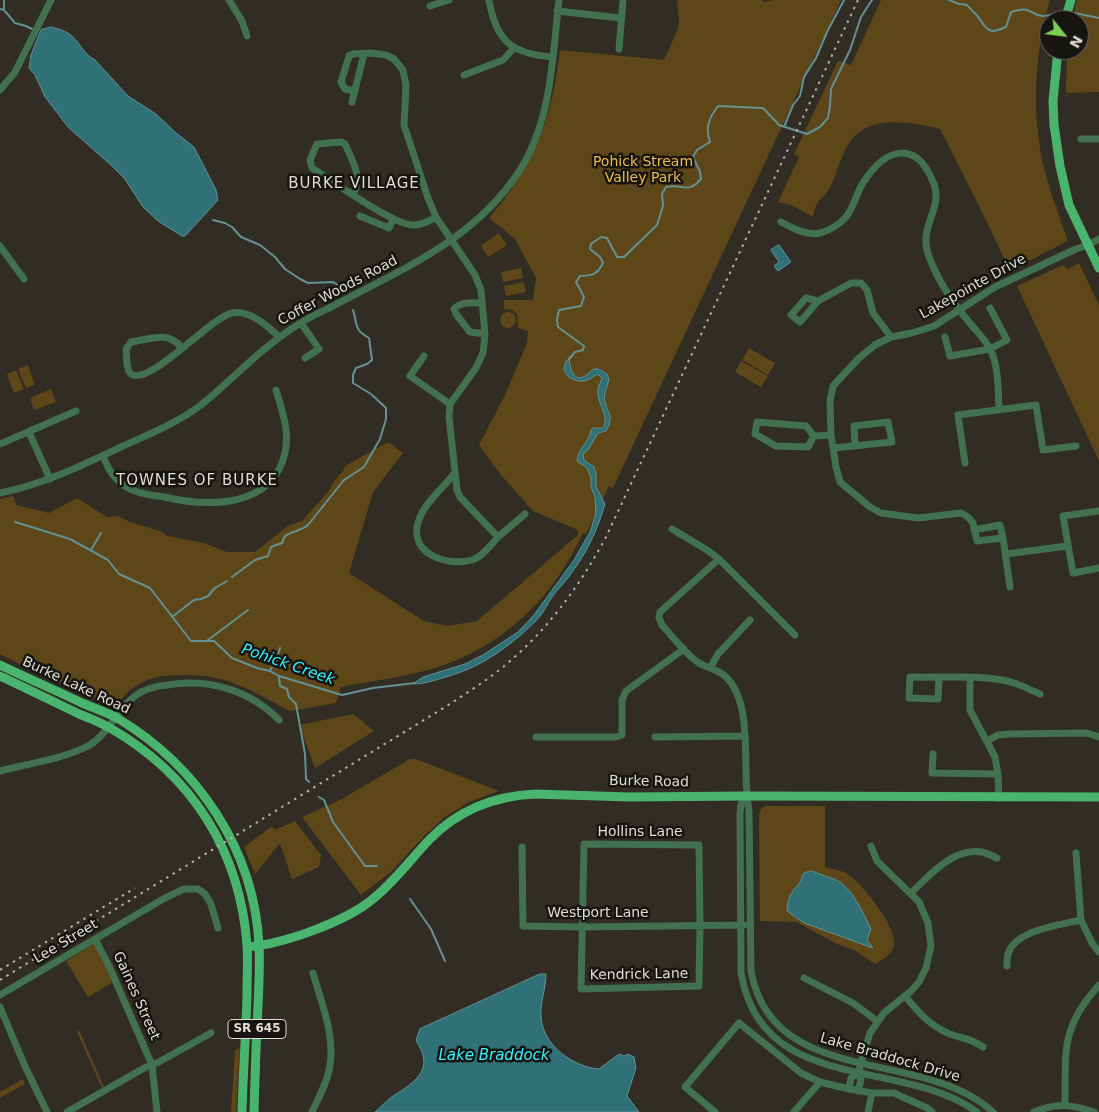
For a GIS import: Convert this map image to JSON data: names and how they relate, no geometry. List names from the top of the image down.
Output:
{
  "streets": {
    "main road": ["Burke Lake Road", "Burke Road", "SR 645"],
    "street": [
      "Lakepointe Drive",
      "Coffer Woods Road",
      "Hollins Lane",
      "Westport Lane",
      "Lee Street",
      "Kendrick Lane",
      "Gaines Street",
      "Lake Braddock Drive"
    ]
  },
  "crossings": [
    ["Burke Lake Road", "Burke Road"],
    ["Burke Road", "Lake Braddock Drive"],
    ["Hollins Lane", "Westport Lane"],
    ["Hollins Lane", "Kendrick Lane"],
    ["Westport Lane", "Kendrick Lane"],
    ["Westport Lane", "Lake Braddock Drive"],
    ["Lee Street", "Gaines Street"]
  ],
  "districts": ["BURKE VILLAGE", "TOWNES OF BURKE"],
  "water": ["Pohick Creek", "Lake Braddock"],
  "parks": ["Pohick Stream Valley Park"],
  "north": "bottom right"
}
